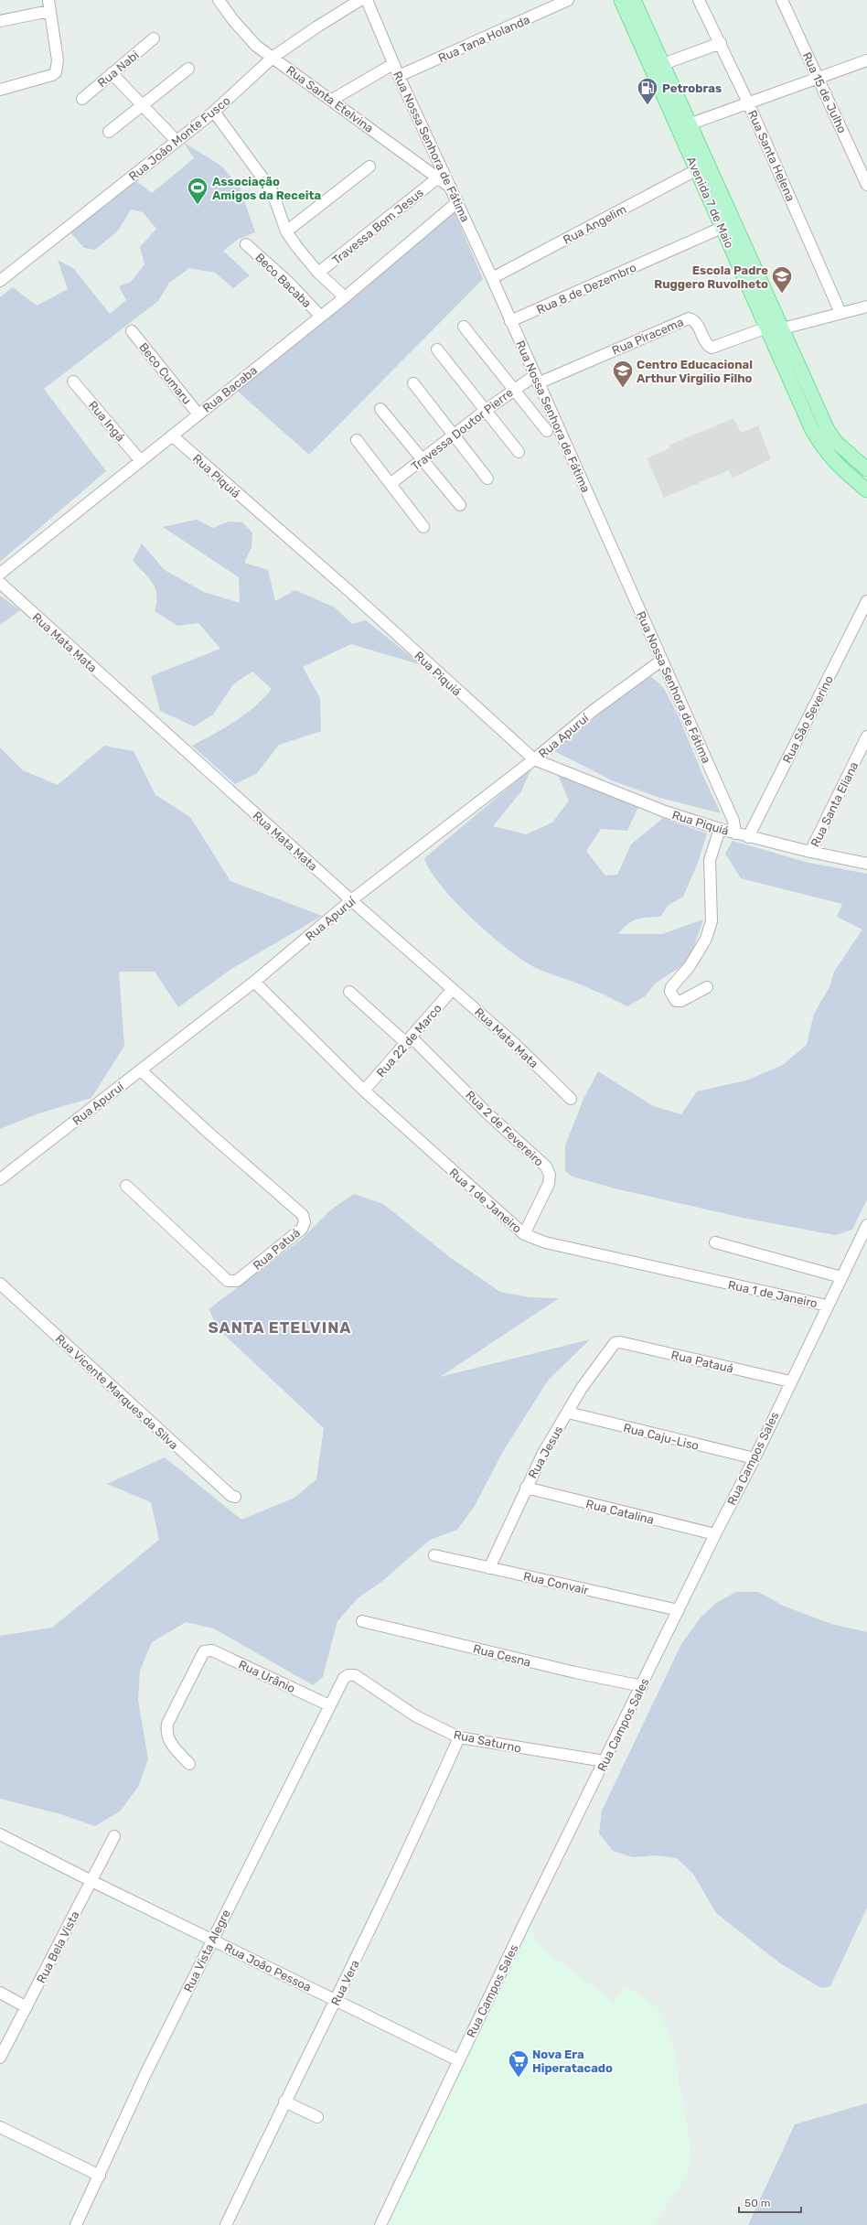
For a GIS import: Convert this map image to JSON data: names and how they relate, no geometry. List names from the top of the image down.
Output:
{
  "streets": {
    "main road": ["Avenida 7 de Maio"],
    "street": [
      "Rua Tana Holanda",
      "Rua Nabi",
      "Rua 15 de Julho",
      "Rua Santa Etelvina",
      "Rua João Monte Fusco",
      "Rua Nossa Senhora de Fátima",
      "Rua Santa Helena",
      "Rua Angelim",
      "Travessa Bom Jesus",
      "Beco Bacaba",
      "Rua 8 de Dezembro",
      "Rua Piracema",
      "Beco Cumaru",
      "Rua Bacaba",
      "Rua Ingá",
      "Travessa Doutor Pierre",
      "Rua Piquiá",
      "Rua Mata Mata",
      "Rua São Severino",
      "Rua Apuruí",
      "Rua Santa Eliana",
      "Rua 22 de Marco",
      "Rua 2 de Fevereiro",
      "Rua 1 de Janeiro",
      "Rua Patuá",
      "Rua Patauá",
      "Rua Vicente Marques da Silva",
      "Rua Caju-Liso",
      "Rua Jesus",
      "Rua Campos Sales",
      "Rua Catalina",
      "Rua Convair",
      "Rua Cesna",
      "Rua Urânio",
      "Rua Saturno",
      "Rua Bela Vista",
      "Rua Vista Alegre",
      "Rua João Pessoa",
      "Rua Vera"
    ]
  },
  "crossings": [
    ["Rua Tana Holanda", "Rua Nossa Senhora de Fátima"],
    ["Rua Santa Etelvina", "Rua João Monte Fusco"],
    ["Rua Santa Etelvina", "Rua Nossa Senhora de Fátima"],
    ["Rua Santa Etelvina", "Travessa Bom Jesus"],
    ["Rua Nossa Senhora de Fátima", "Rua Angelim"],
    ["Rua Nossa Senhora de Fátima", "Rua 8 de Dezembro"],
    ["Rua Nossa Senhora de Fátima", "Rua Piracema"],
    ["Rua Nossa Senhora de Fátima", "Rua Bacaba"],
    ["Rua Nossa Senhora de Fátima", "Travessa Doutor Pierre"],
    ["Rua Nossa Senhora de Fátima", "Rua Piquiá"],
    ["Rua Nossa Senhora de Fátima", "Rua Apuruí"],
    ["Avenida 7 de Maio", "Rua Angelim"],
    ["Avenida 7 de Maio", "Rua 8 de Dezembro"],
    ["Avenida 7 de Maio", "Rua Piracema"],
    ["Beco Bacaba", "Rua Bacaba"],
    ["Rua Piracema", "Travessa Doutor Pierre"],
    ["Beco Cumaru", "Rua Bacaba"],
    ["Rua Bacaba", "Rua Ingá"],
    ["Rua Bacaba", "Rua Piquiá"],
    ["Rua Piquiá", "Rua São Severino"],
    ["Rua Piquiá", "Rua Apuruí"],
    ["Rua Piquiá", "Rua Santa Eliana"],
    ["Rua Mata Mata", "Rua Apuruí"],
    ["Rua Mata Mata", "Rua 22 de Marco"],
    ["Rua Apuruí", "Rua 1 de Janeiro"],
    ["Rua Apuruí", "Rua Patuá"],
    ["Rua 22 de Marco", "Rua 2 de Fevereiro"],
    ["Rua 22 de Marco", "Rua 1 de Janeiro"],
    ["Rua 2 de Fevereiro", "Rua 1 de Janeiro"],
    ["Rua 1 de Janeiro", "Rua Campos Sales"],
    ["Rua Patauá", "Rua Jesus"],
    ["Rua Patauá", "Rua Campos Sales"],
    ["Rua Caju-Liso", "Rua Jesus"],
    ["Rua Caju-Liso", "Rua Campos Sales"],
    ["Rua Jesus", "Rua Catalina"],
    ["Rua Jesus", "Rua Convair"],
    ["Rua Campos Sales", "Rua Catalina"],
    ["Rua Campos Sales", "Rua Convair"],
    ["Rua Campos Sales", "Rua Cesna"],
    ["Rua Campos Sales", "Rua Saturno"],
    ["Rua Campos Sales", "Rua João Pessoa"],
    ["Rua Urânio", "Rua Vista Alegre"],
    ["Rua Saturno", "Rua Vista Alegre"],
    ["Rua Saturno", "Rua Vera"],
    ["Rua Bela Vista", "Rua João Pessoa"],
    ["Rua Vista Alegre", "Rua João Pessoa"],
    ["Rua João Pessoa", "Rua Vera"]
  ],
  "districts": ["SANTA ETELVINA"],
  "places": {
    "fuel station": ["Petrobras"],
    "sports": ["Associação Amigos da Receita"],
    "school or university": ["Escola Padre Ruggero Ruvolheto", "Centro Educacional Arthur Virgilio Filho"],
    "supermarket": ["Nova Era Hiperatacado"]
  },
  "scale_bar": "50 m"
}
